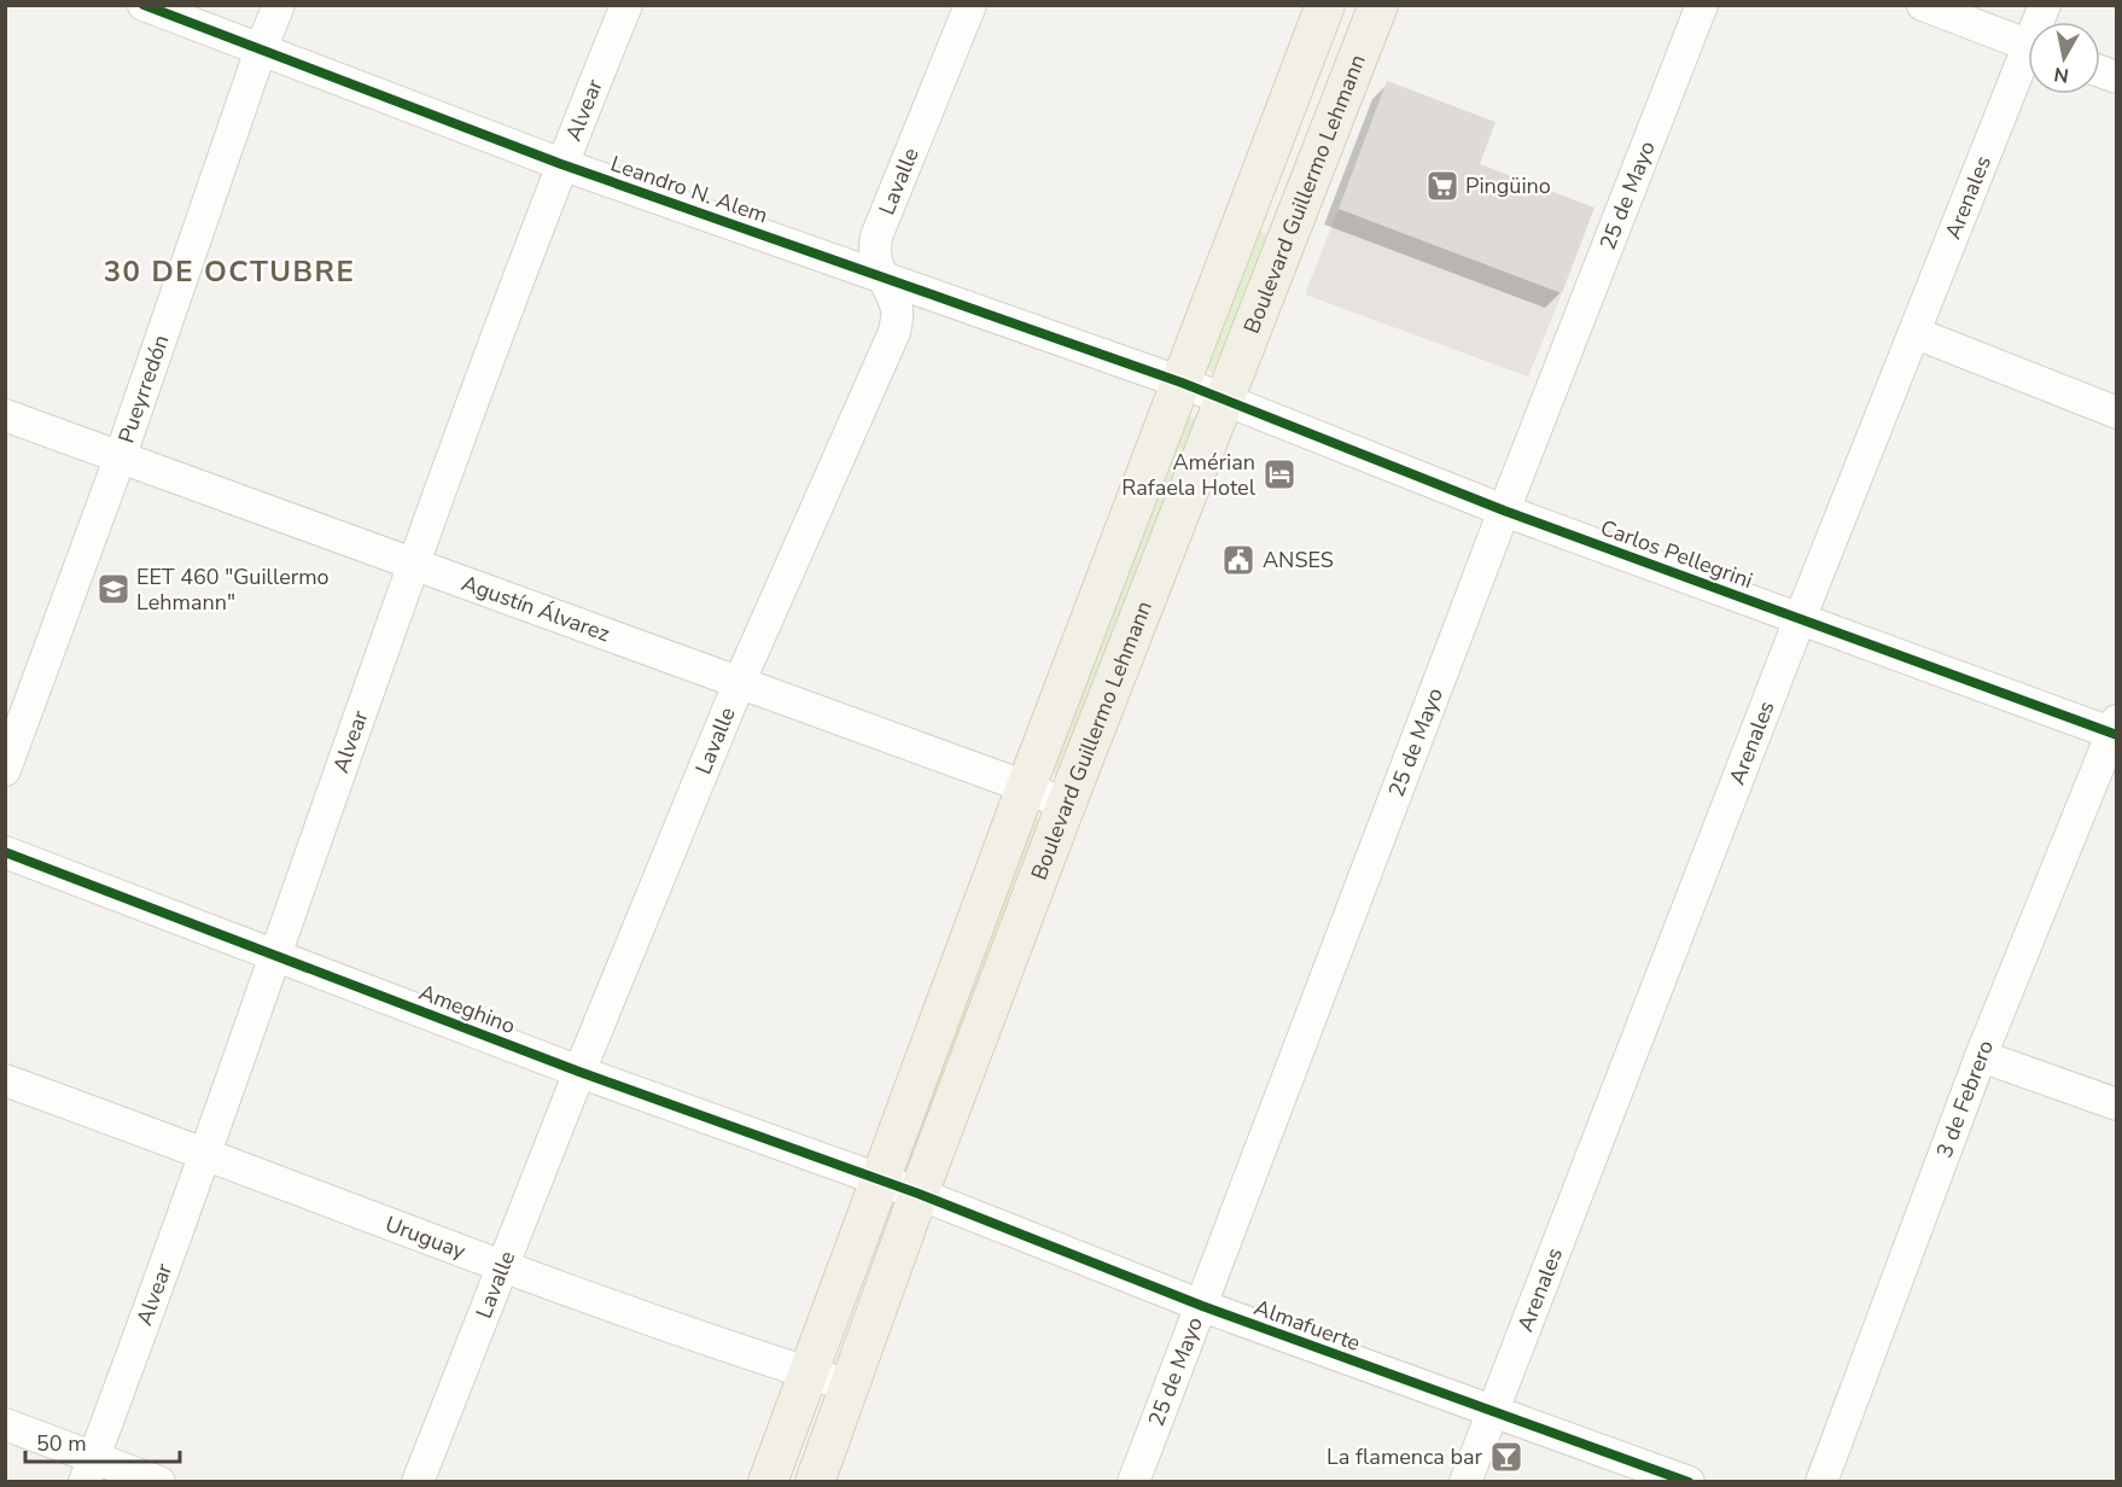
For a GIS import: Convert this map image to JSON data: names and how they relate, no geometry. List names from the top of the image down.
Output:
{
  "streets": {
    "main road": ["Boulevard Guillermo Lehmann"],
    "street": [
      "Alvear",
      "Lavalle",
      "Leandro N. Alem",
      "25 de Mayo",
      "Arenales",
      "Pueyrredón",
      "Carlos Pellegrini",
      "Agustín Álvarez",
      "Ameghino",
      "3 de Febrero",
      "Uruguay",
      "Almafuerte"
    ]
  },
  "crossings": [
    ["Alvear", "Leandro N. Alem"],
    ["Alvear", "Agustín Álvarez"],
    ["Alvear", "Ameghino"],
    ["Alvear", "Uruguay"],
    ["Lavalle", "Leandro N. Alem"],
    ["Lavalle", "Agustín Álvarez"],
    ["Lavalle", "Ameghino"],
    ["Lavalle", "Uruguay"],
    ["Leandro N. Alem", "Boulevard Guillermo Lehmann"],
    ["Leandro N. Alem", "Pueyrredón"],
    ["Leandro N. Alem", "Carlos Pellegrini"],
    ["Boulevard Guillermo Lehmann", "Carlos Pellegrini"],
    ["Boulevard Guillermo Lehmann", "Agustín Álvarez"],
    ["Boulevard Guillermo Lehmann", "Ameghino"],
    ["Boulevard Guillermo Lehmann", "Uruguay"],
    ["Boulevard Guillermo Lehmann", "Almafuerte"],
    ["25 de Mayo", "Carlos Pellegrini"],
    ["25 de Mayo", "Almafuerte"],
    ["Arenales", "Carlos Pellegrini"],
    ["Arenales", "Almafuerte"],
    ["Pueyrredón", "Agustín Álvarez"],
    ["Carlos Pellegrini", "3 de Febrero"],
    ["Ameghino", "Almafuerte"]
  ],
  "districts": ["30 DE OCTUBRE"],
  "places": {
    "supermarket": ["Pingüino"],
    "hotel": ["Amérian Rafaela Hotel"],
    "public building": ["ANSES"],
    "school or university": ["EET 460 \"Guillermo Lehmann\""],
    "bar": ["La flamenca bar"]
  },
  "scale_bar": "50 m",
  "north": "bottom"
}
